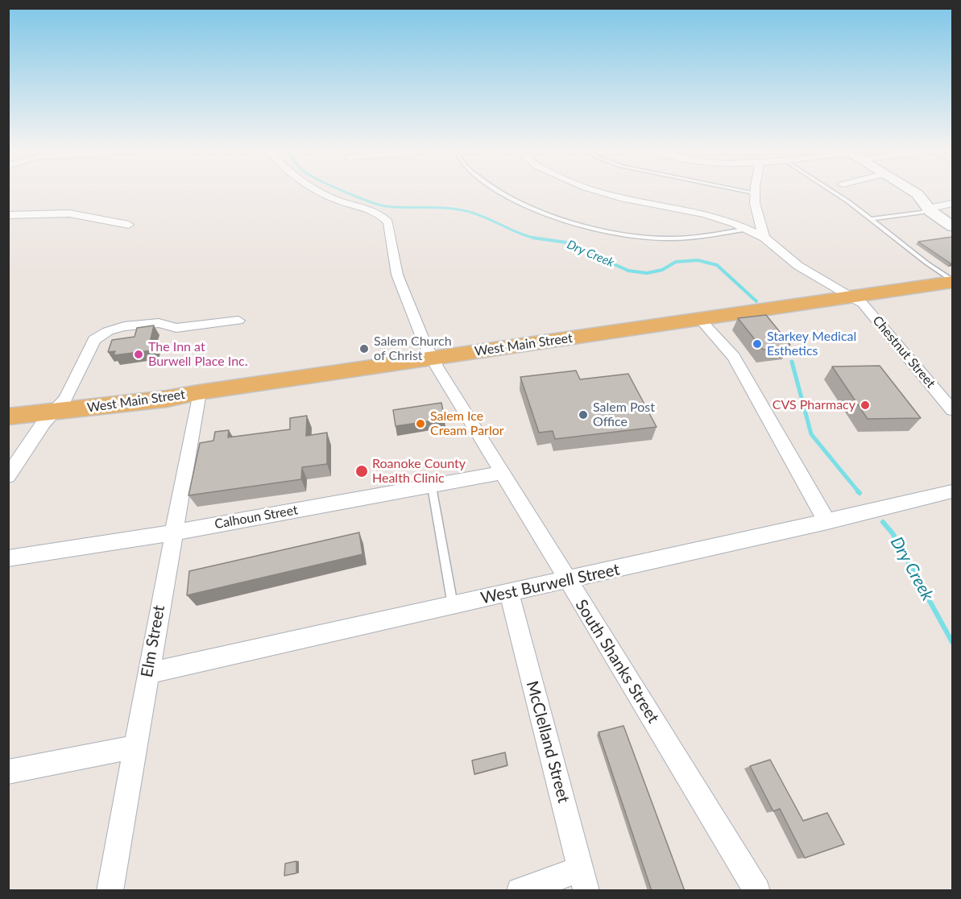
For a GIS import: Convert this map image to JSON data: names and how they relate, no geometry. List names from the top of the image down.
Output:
{
  "streets": {
    "main road": ["West Main Street"],
    "street": [
      "Chestnut Street",
      "Calhoun Street",
      "West Burwell Street",
      "Elm Street",
      "South Shanks Street",
      "McClelland Street"
    ]
  },
  "crossings": [
    ["West Main Street", "Chestnut Street"],
    ["West Main Street", "Elm Street"],
    ["West Main Street", "South Shanks Street"],
    ["Calhoun Street", "Elm Street"],
    ["Calhoun Street", "South Shanks Street"],
    ["West Burwell Street", "Elm Street"],
    ["West Burwell Street", "South Shanks Street"],
    ["West Burwell Street", "McClelland Street"]
  ],
  "water": ["Dry Creek"],
  "places": [
    "Starkey Medical Esthetics",
    "Salem Church of Christ",
    "The Inn at Burwell Place Inc.",
    "CVS Pharmacy",
    "Salem Post Office",
    "Salem Ice Cream Parlor",
    "Roanoke County Health Clinic"
  ]
}
